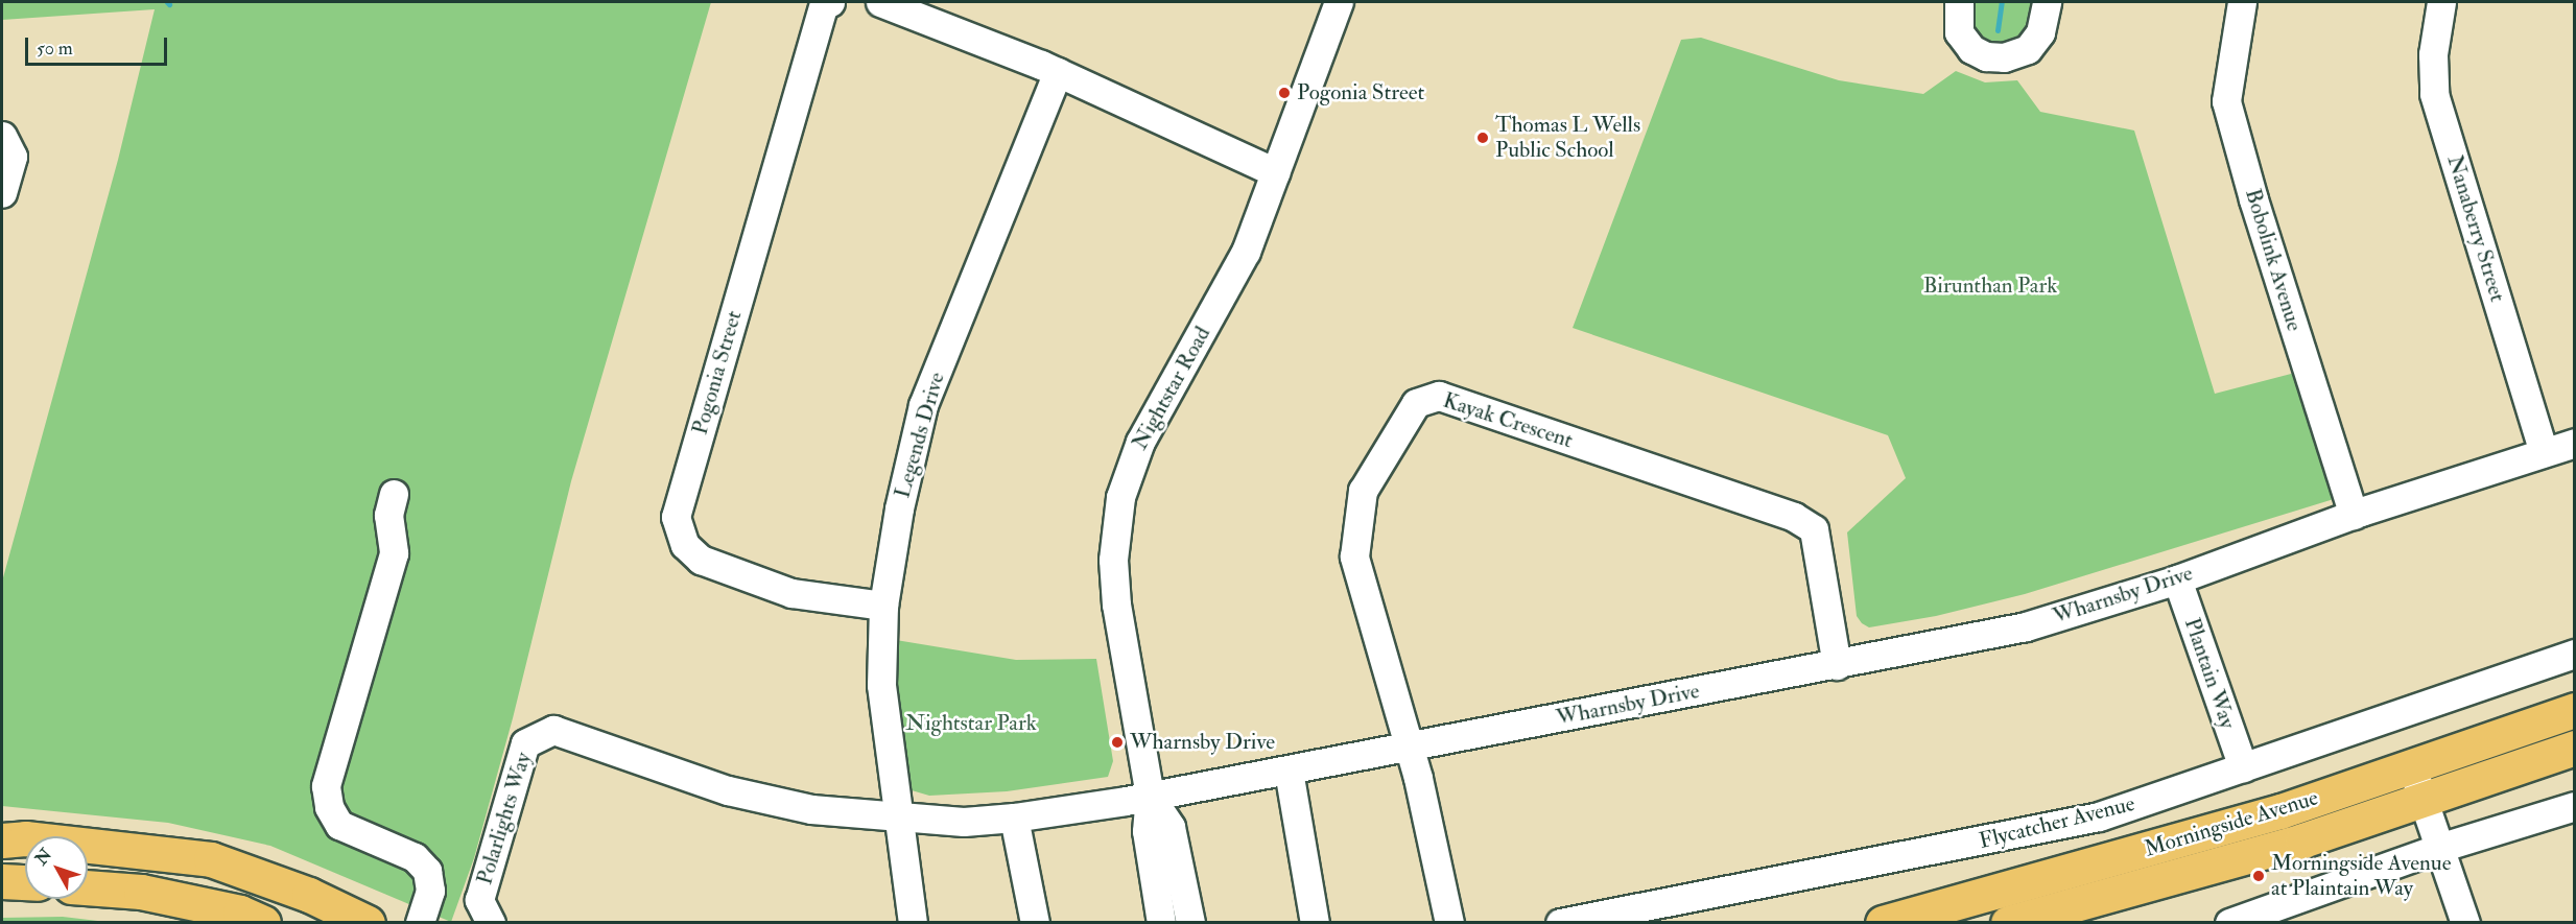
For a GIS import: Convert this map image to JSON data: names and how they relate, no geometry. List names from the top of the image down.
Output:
{
  "streets": {
    "main road": ["Morningside Avenue"],
    "street": [
      "Nanaberry Street",
      "Bobolink Avenue",
      "Pogonia Street",
      "Nightstar Road",
      "Kayak Crescent",
      "Legends Drive",
      "Wharnsby Drive",
      "Plantain Way",
      "Polarlights Way",
      "Flycatcher Avenue"
    ]
  },
  "crossings": [
    ["Nanaberry Street", "Wharnsby Drive"],
    ["Bobolink Avenue", "Wharnsby Drive"],
    ["Pogonia Street", "Legends Drive"],
    ["Nightstar Road", "Wharnsby Drive"],
    ["Kayak Crescent", "Wharnsby Drive"],
    ["Legends Drive", "Wharnsby Drive"],
    ["Wharnsby Drive", "Plantain Way"],
    ["Wharnsby Drive", "Polarlights Way"],
    ["Plantain Way", "Flycatcher Avenue"]
  ],
  "parks": ["Birunthan Park", "Nightstar Park"],
  "places": [
    "Pogonia Street",
    "Thomas L Wells Public School",
    "Wharnsby Drive",
    "Morningside Avenue at Plaintain Way"
  ],
  "scale_bar": "50 m",
  "north": "top left"
}
